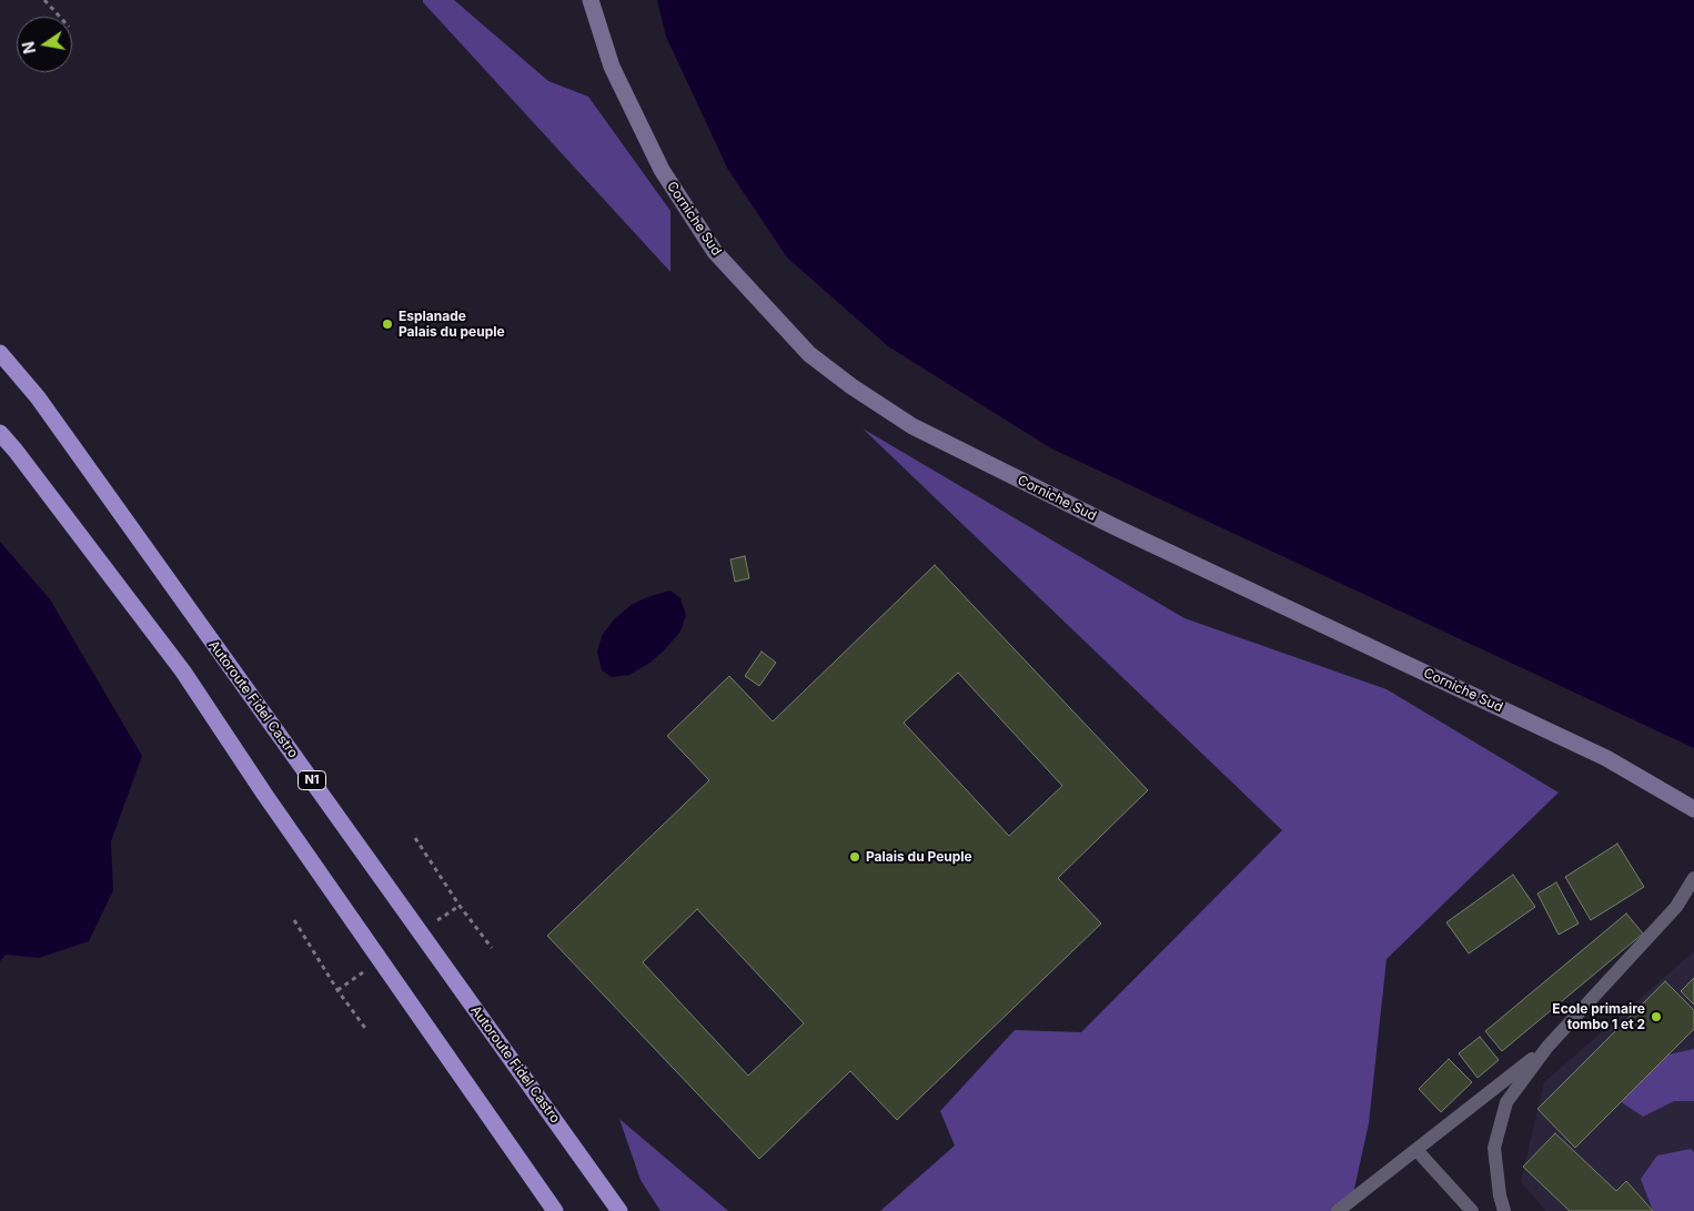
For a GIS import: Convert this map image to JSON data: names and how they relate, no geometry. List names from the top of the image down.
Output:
{
  "streets": {
    "highway": ["Autoroute Fidel Castro", "N1"],
    "main road": ["Corniche Sud"]
  },
  "places": ["Esplanade Palais du peuple", "Palais du Peuple", "Ecole primaire tombo 1 et 2"],
  "north": "left"
}
